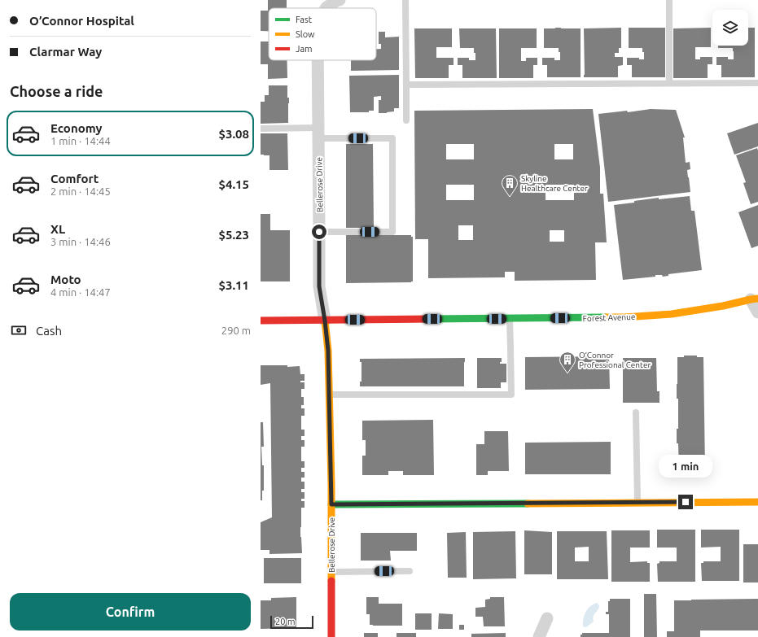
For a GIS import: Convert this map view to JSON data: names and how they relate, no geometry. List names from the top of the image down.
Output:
{
  "streets": {
    "street": ["Bellerose Drive", "Forest Avenue"]
  },
  "crossings": [
    ["Bellerose Drive", "Forest Avenue"]
  ],
  "places": {
    "building": ["Skyline Healthcare Center", "O’Connor Professional Center"]
  },
  "legend": ["Fast", "Slow", "Jam"],
  "scale_bar": "20 m",
  "page": {
    "banner": ["O’Connor Hospital", "Clarmar Way"],
    "heading": "Choose a ride",
    "list": [
      {
        "name": "Economy",
        "note": "1 min · 14:44",
        "value": "$3.08"
      },
      {
        "name": "Comfort",
        "note": "2 min · 14:45",
        "value": "$4.15"
      },
      {
        "name": "XL",
        "note": "3 min · 14:46",
        "value": "$5.23"
      },
      {
        "name": "Moto",
        "note": "4 min · 14:47",
        "value": "$3.11"
      }
    ],
    "pay": ["Cash", "290 m"],
    "bubble": "1 min",
    "buttons": "Confirm",
    "scale": "20 m"
  }
}
